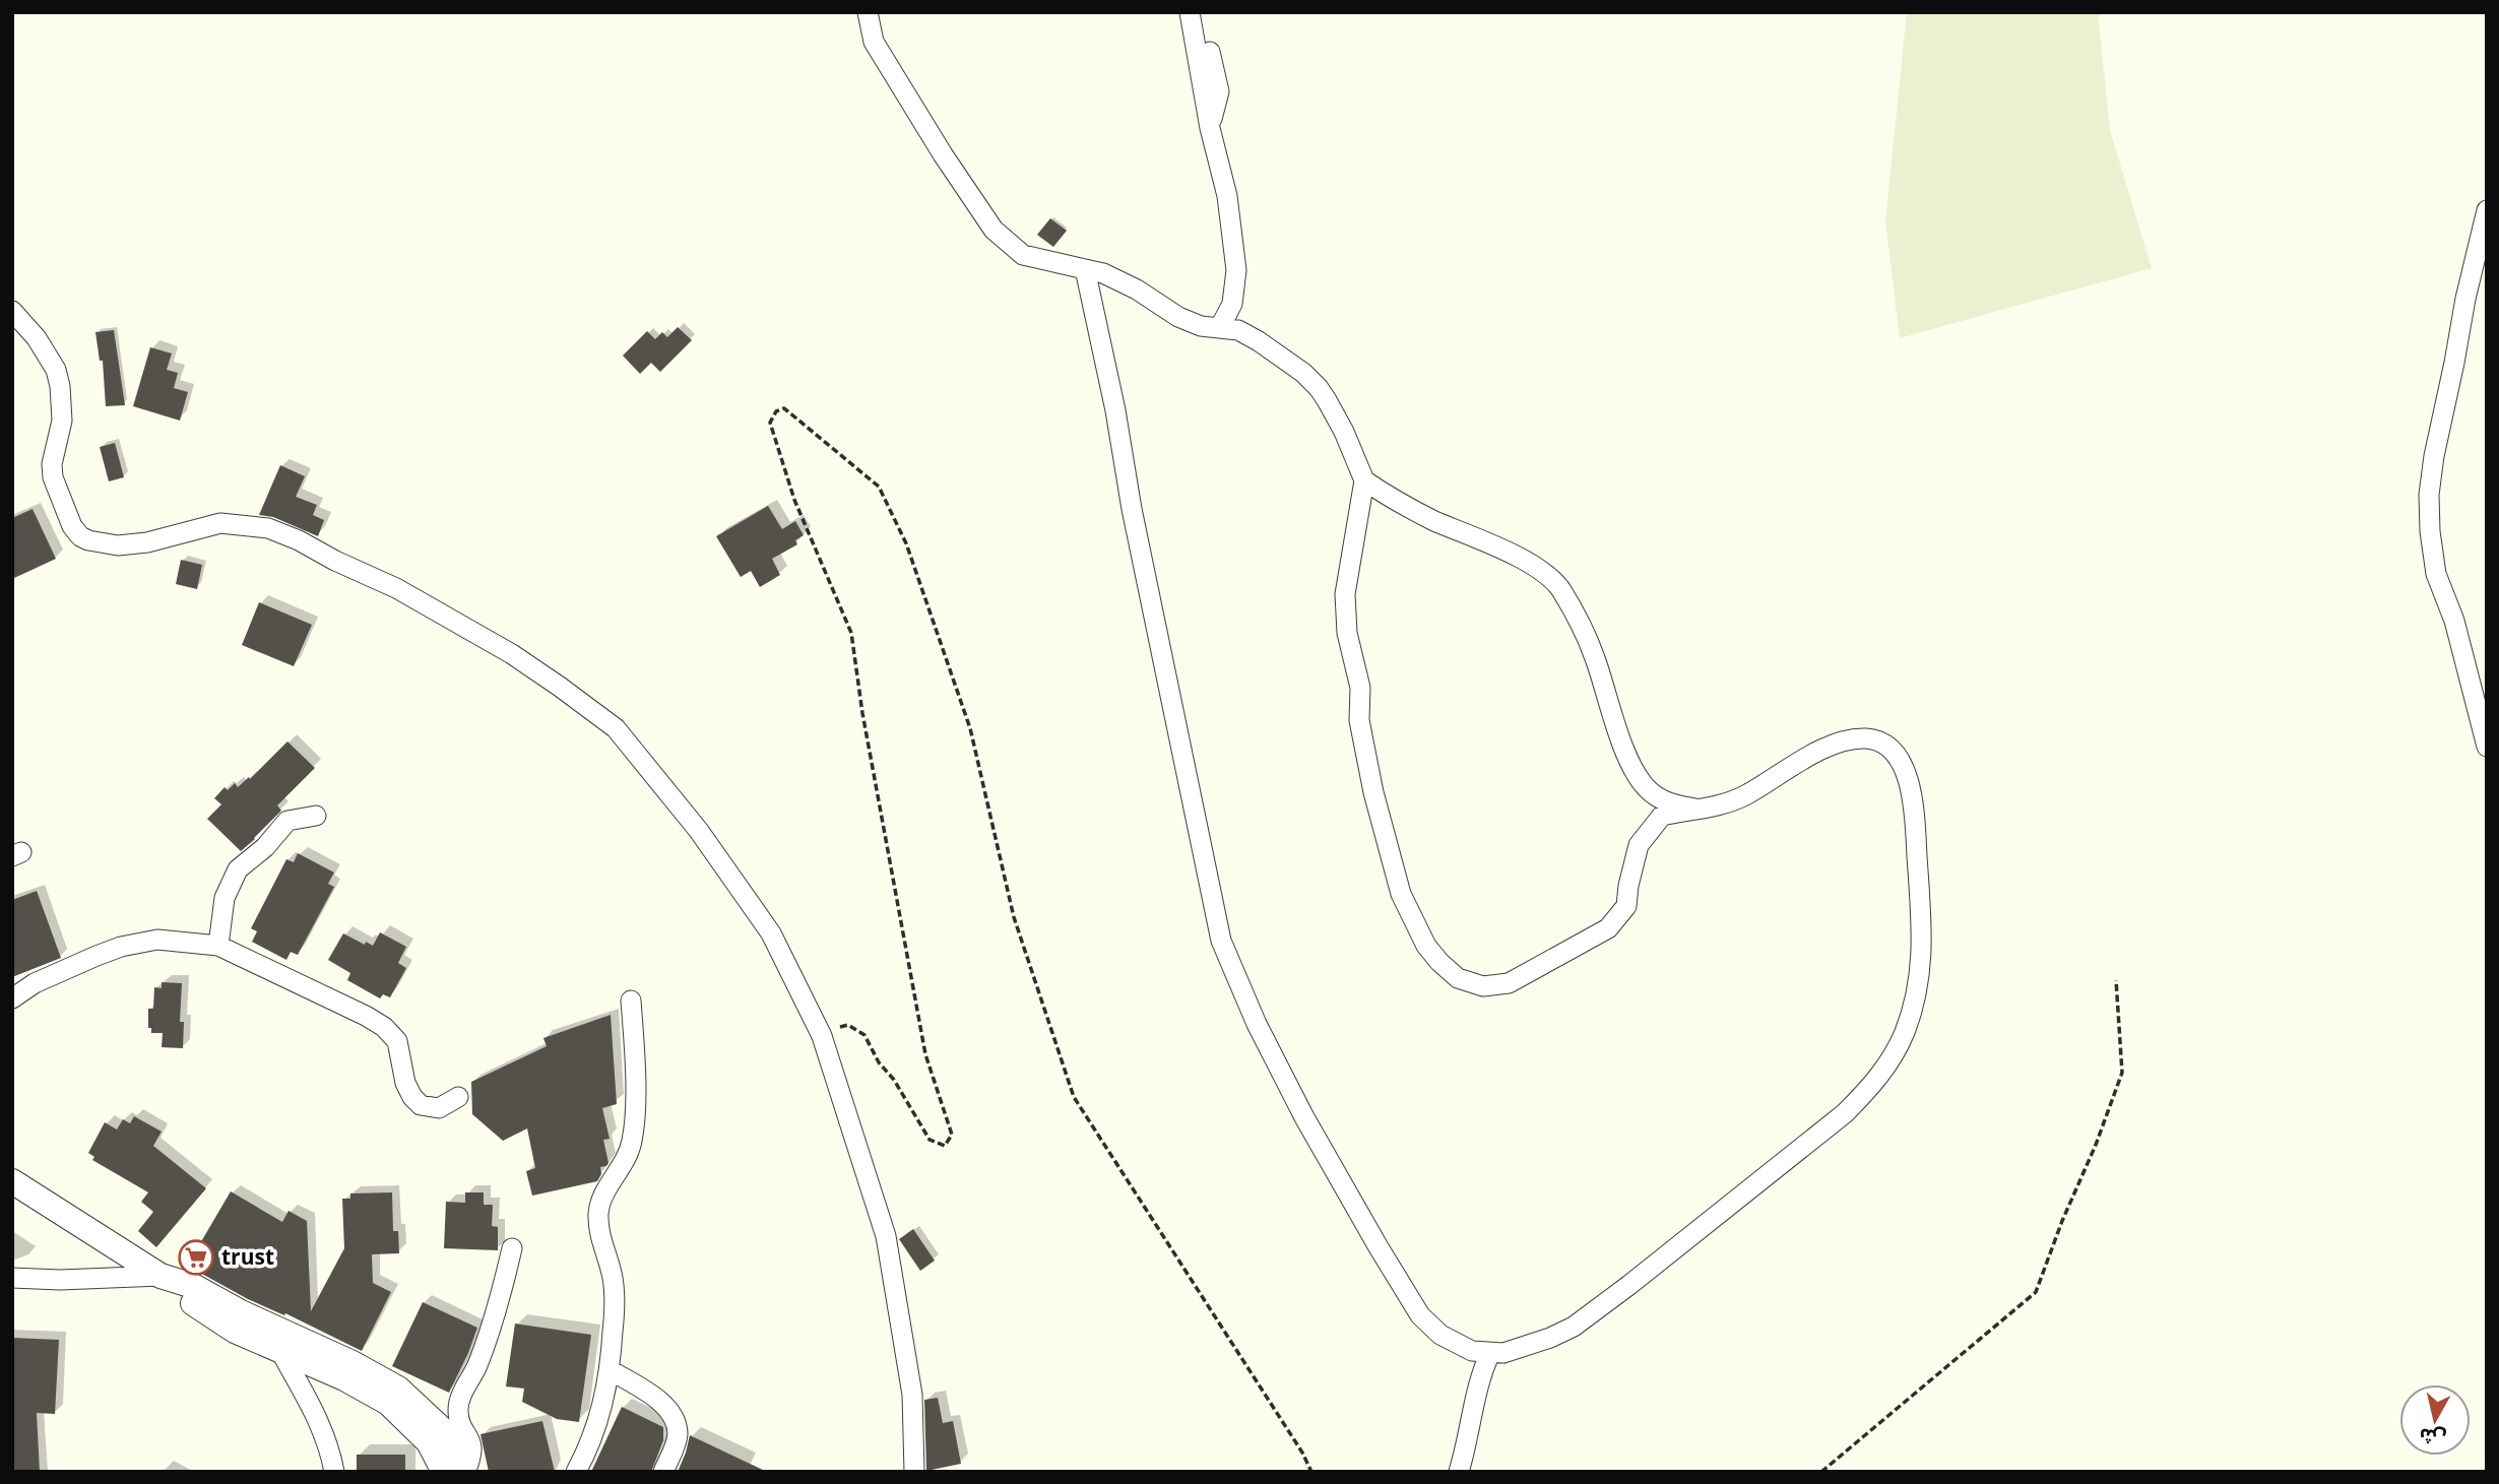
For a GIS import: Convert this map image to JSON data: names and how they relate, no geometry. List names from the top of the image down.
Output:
{
  "places": {
    "supermarket": ["trust"]
  },
  "north": "bottom"
}
